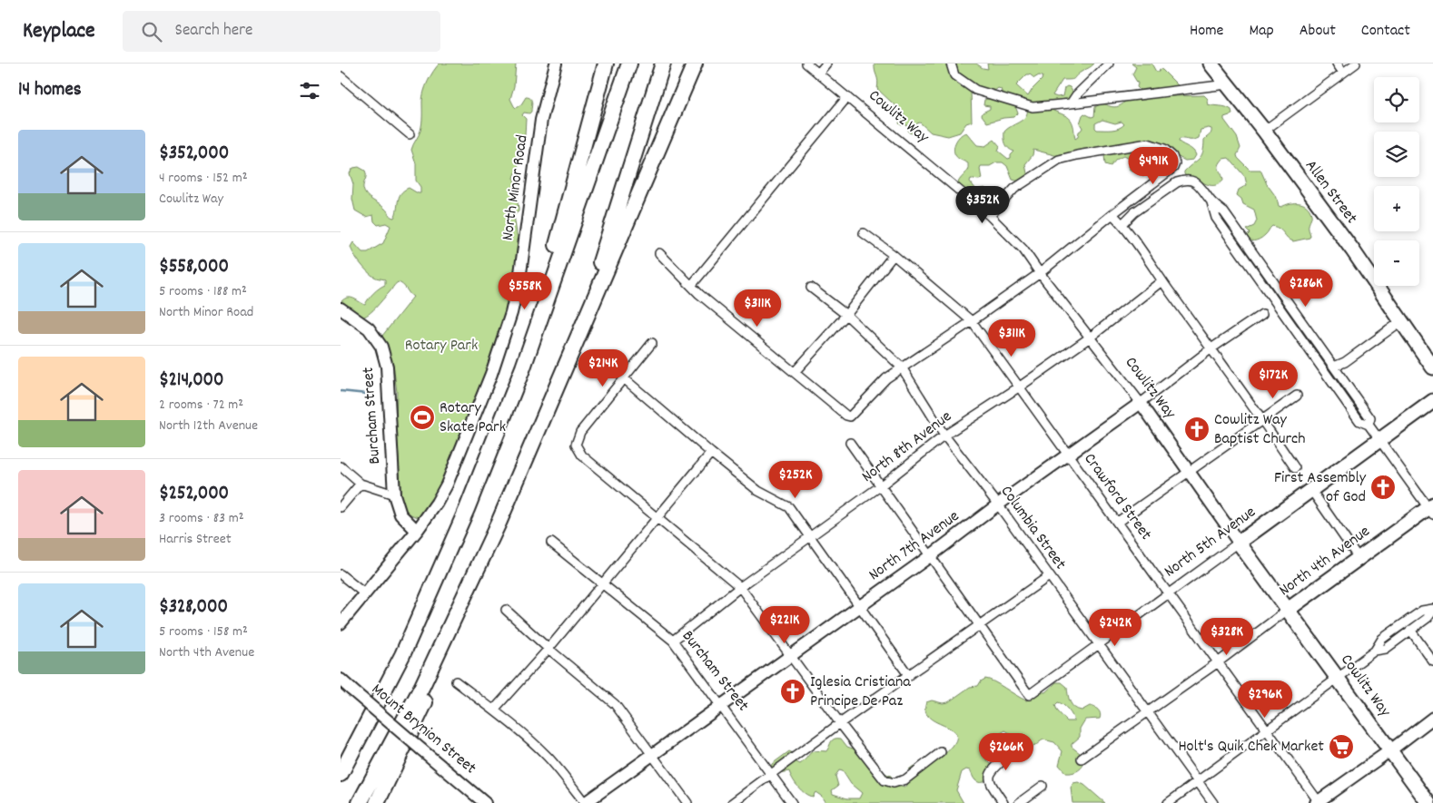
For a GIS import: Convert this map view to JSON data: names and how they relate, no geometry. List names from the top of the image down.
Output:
{
  "streets": {
    "main road": [
      "Cowlitz Way",
      "Allen Street",
      "North 5th Avenue",
      "North 4th Avenue"
    ],
    "street": [
      "North Minor Road",
      "Burcham Street",
      "North 8th Avenue",
      "Crawford Street",
      "Columbia Street",
      "North 7th Avenue",
      "Mount Brynion Street"
    ]
  },
  "crossings": [
    ["Cowlitz Way", "North 8th Avenue"],
    ["Cowlitz Way", "North 5th Avenue"],
    ["Cowlitz Way", "North 7th Avenue"],
    ["Cowlitz Way", "North 4th Avenue"],
    ["North Minor Road", "Burcham Street"],
    ["Burcham Street", "North 8th Avenue"],
    ["Burcham Street", "North 7th Avenue"],
    ["North 8th Avenue", "Crawford Street"],
    ["North 8th Avenue", "Columbia Street"],
    ["Crawford Street", "North 5th Avenue"],
    ["Crawford Street", "North 7th Avenue"],
    ["Crawford Street", "North 4th Avenue"],
    ["Columbia Street", "North 5th Avenue"],
    ["Columbia Street", "North 7th Avenue"],
    ["Columbia Street", "North 4th Avenue"]
  ],
  "parks": ["Rotary Park"],
  "places": {
    "sports": ["Rotary Skate Park"],
    "church": ["Cowlitz Way Baptist Church", "First Assembly of God", "Iglesia Cristiana Principe De Paz"],
    "supermarket": ["Holt's Quik Chek Market"]
  },
  "page": {
    "header": "Keyplace",
    "search": "Search here",
    "nav": [
      "Home",
      "Map",
      "About",
      "Contact"
    ],
    "heading": "14 homes",
    "map_buttons": ["+", "−"],
    "list": [
      {
        "name": "$352,000",
        "note": "4 rooms · 152 m² · Cowlitz Way"
      },
      {
        "name": "$558,000",
        "note": "5 rooms · 188 m² · North Minor Road"
      },
      {
        "name": "$214,000",
        "note": "2 rooms · 72 m² · North 12th Avenue"
      },
      {
        "name": "$252,000",
        "note": "3 rooms · 83 m² · Harris Street"
      },
      {
        "name": "$328,000",
        "note": "5 rooms · 158 m² · North 4th Avenue"
      }
    ],
    "price": [
      "$491K",
      "$352K",
      "$286K",
      "$558K",
      "$311K",
      "$311K",
      "$214K",
      "$172K",
      "$252K",
      "$221K",
      "$242K",
      "$328K",
      "$296K",
      "$266K"
    ]
  }
}
